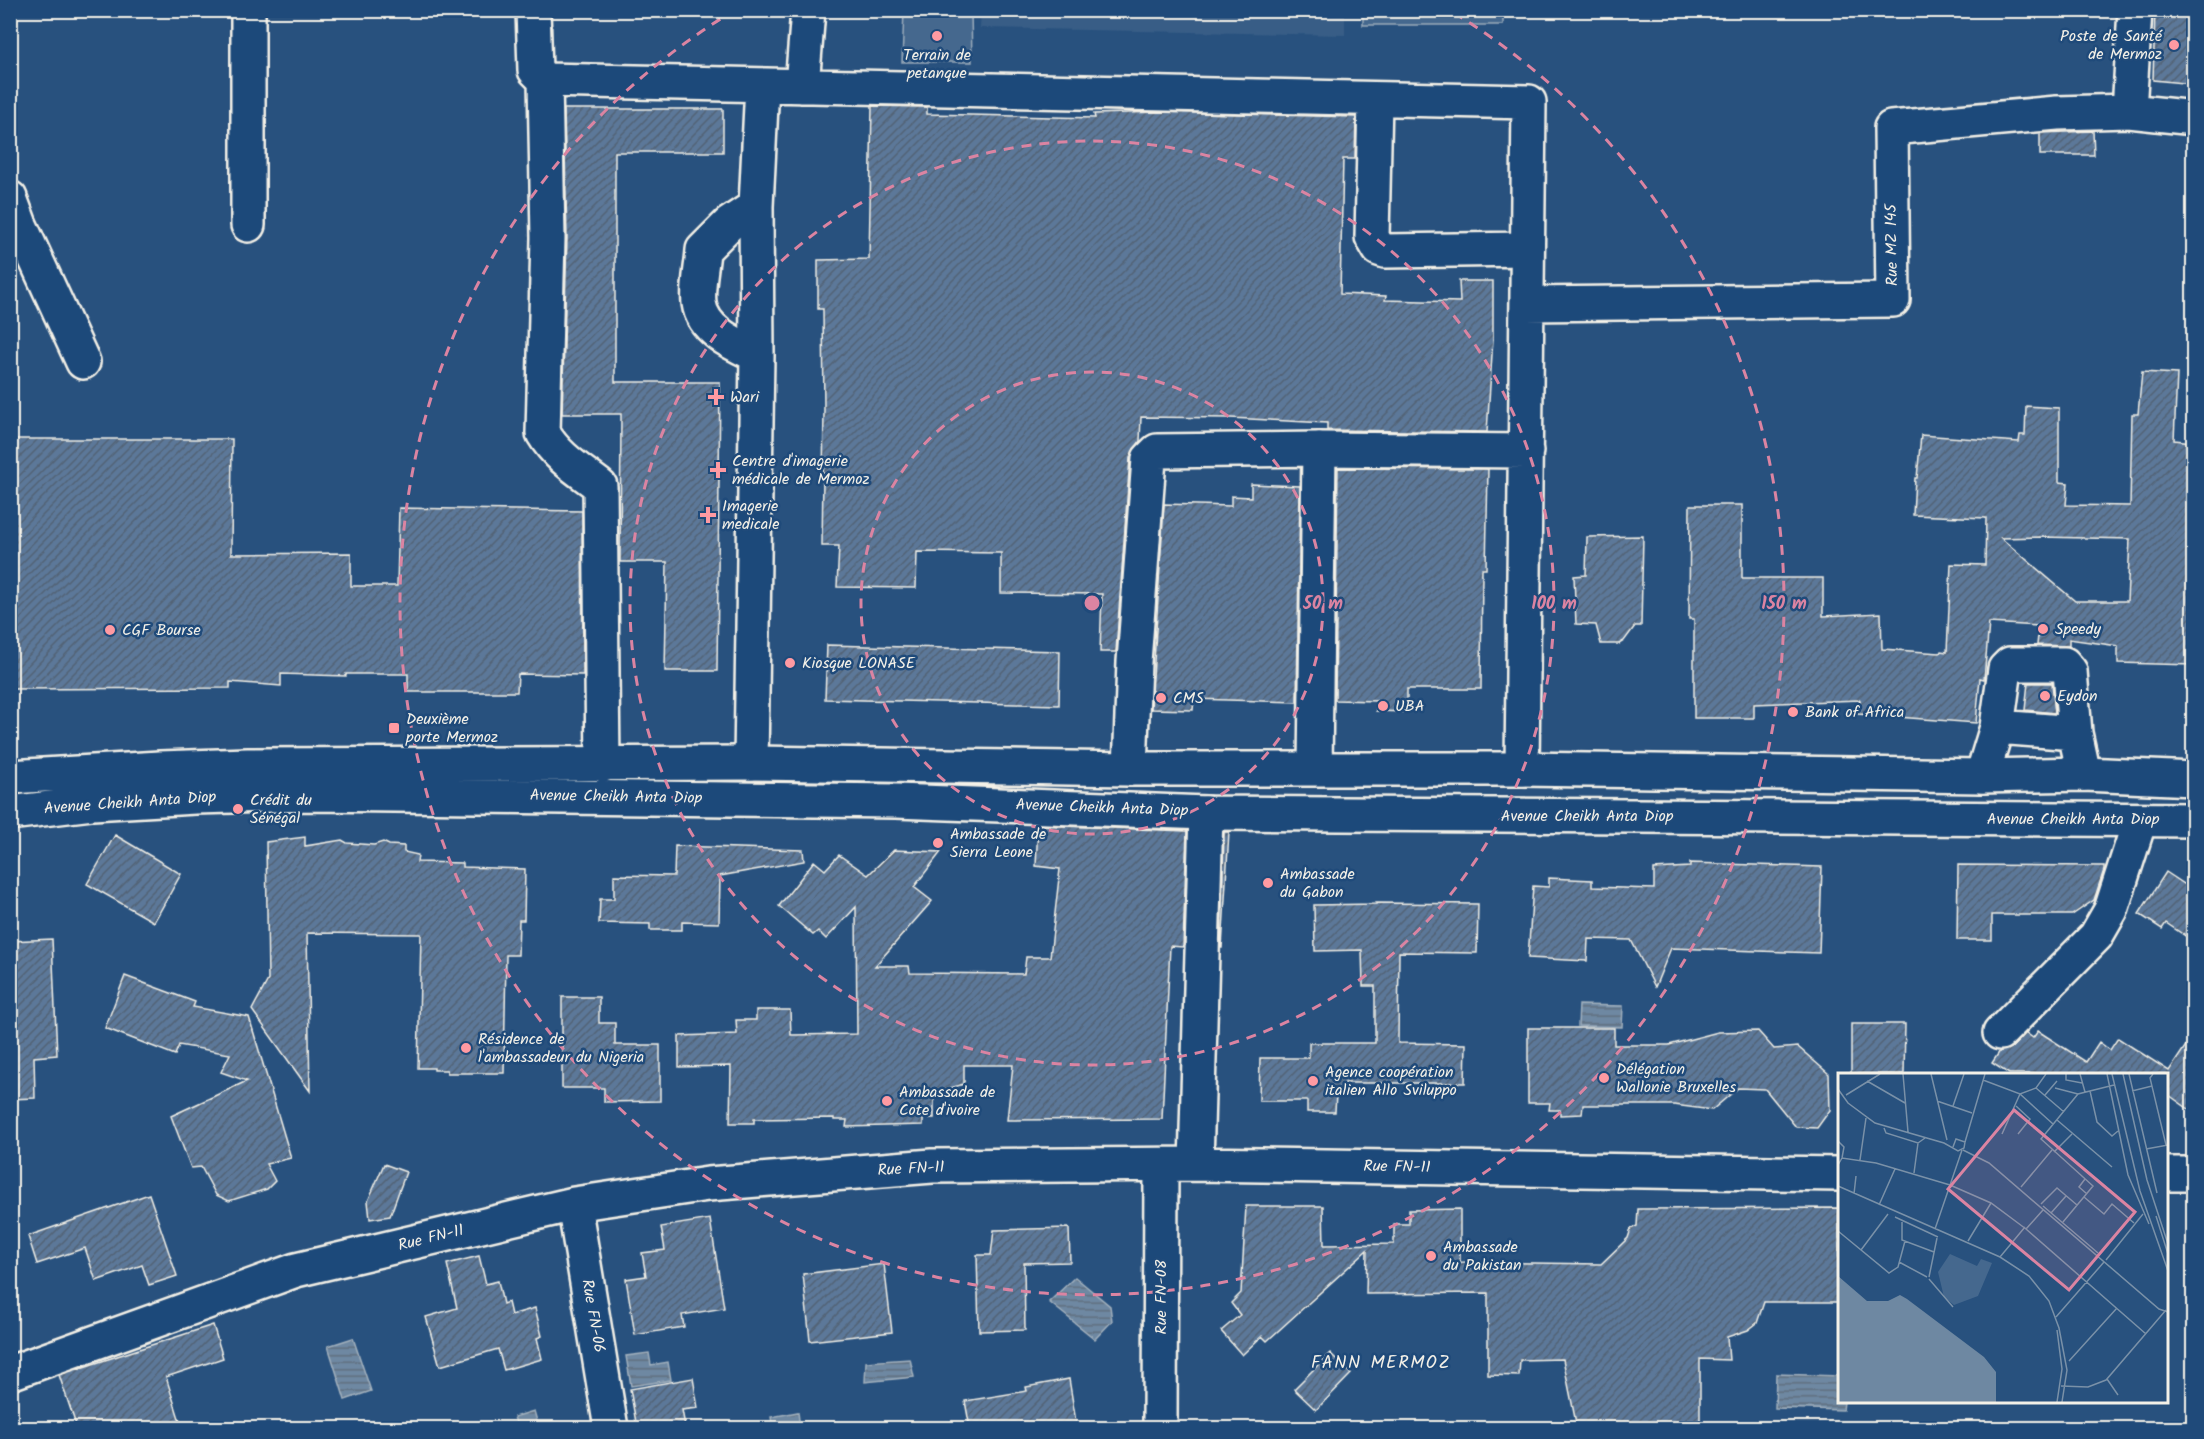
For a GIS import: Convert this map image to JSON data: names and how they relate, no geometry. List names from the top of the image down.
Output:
{
  "streets": {
    "street": [
      "Rue MZ 145",
      "Avenue Cheikh Anta Diop",
      "Rue FN-11",
      "Rue FN-08",
      "Rue FN-06"
    ]
  },
  "crossings": [
    ["Rue FN-11", "Rue FN-08"],
    ["Rue FN-11", "Rue FN-06"]
  ],
  "districts": ["FANN MERMOZ"],
  "places": {
    "other": [
      "Terrain de petanque",
      "Poste de Santé de Mermoz",
      "Speedy",
      "CGF Bourse",
      "Kiosque LONASE",
      "Eydon",
      "CMS",
      "UBA",
      "Bank of Africa",
      "Crédit du Sénégal",
      "Ambassade de Sierra Leone",
      "Ambassade du Gabon",
      "Résidence de l'ambassadeur du Nigeria",
      "Délégation Wallonie Bruxelles",
      "Agence coopération italien Allo Sviluppo",
      "Ambassade de Cote d'ivoire",
      "Ambassade du Pakistan"
    ],
    "health": ["Wari", "Centre d'imagerie médicale de Mermoz", "Imagerie medicale"],
    "transit": ["Deuxième porte Mermoz"]
  },
  "rings": ["50 m", "100 m", "150 m"]
}
